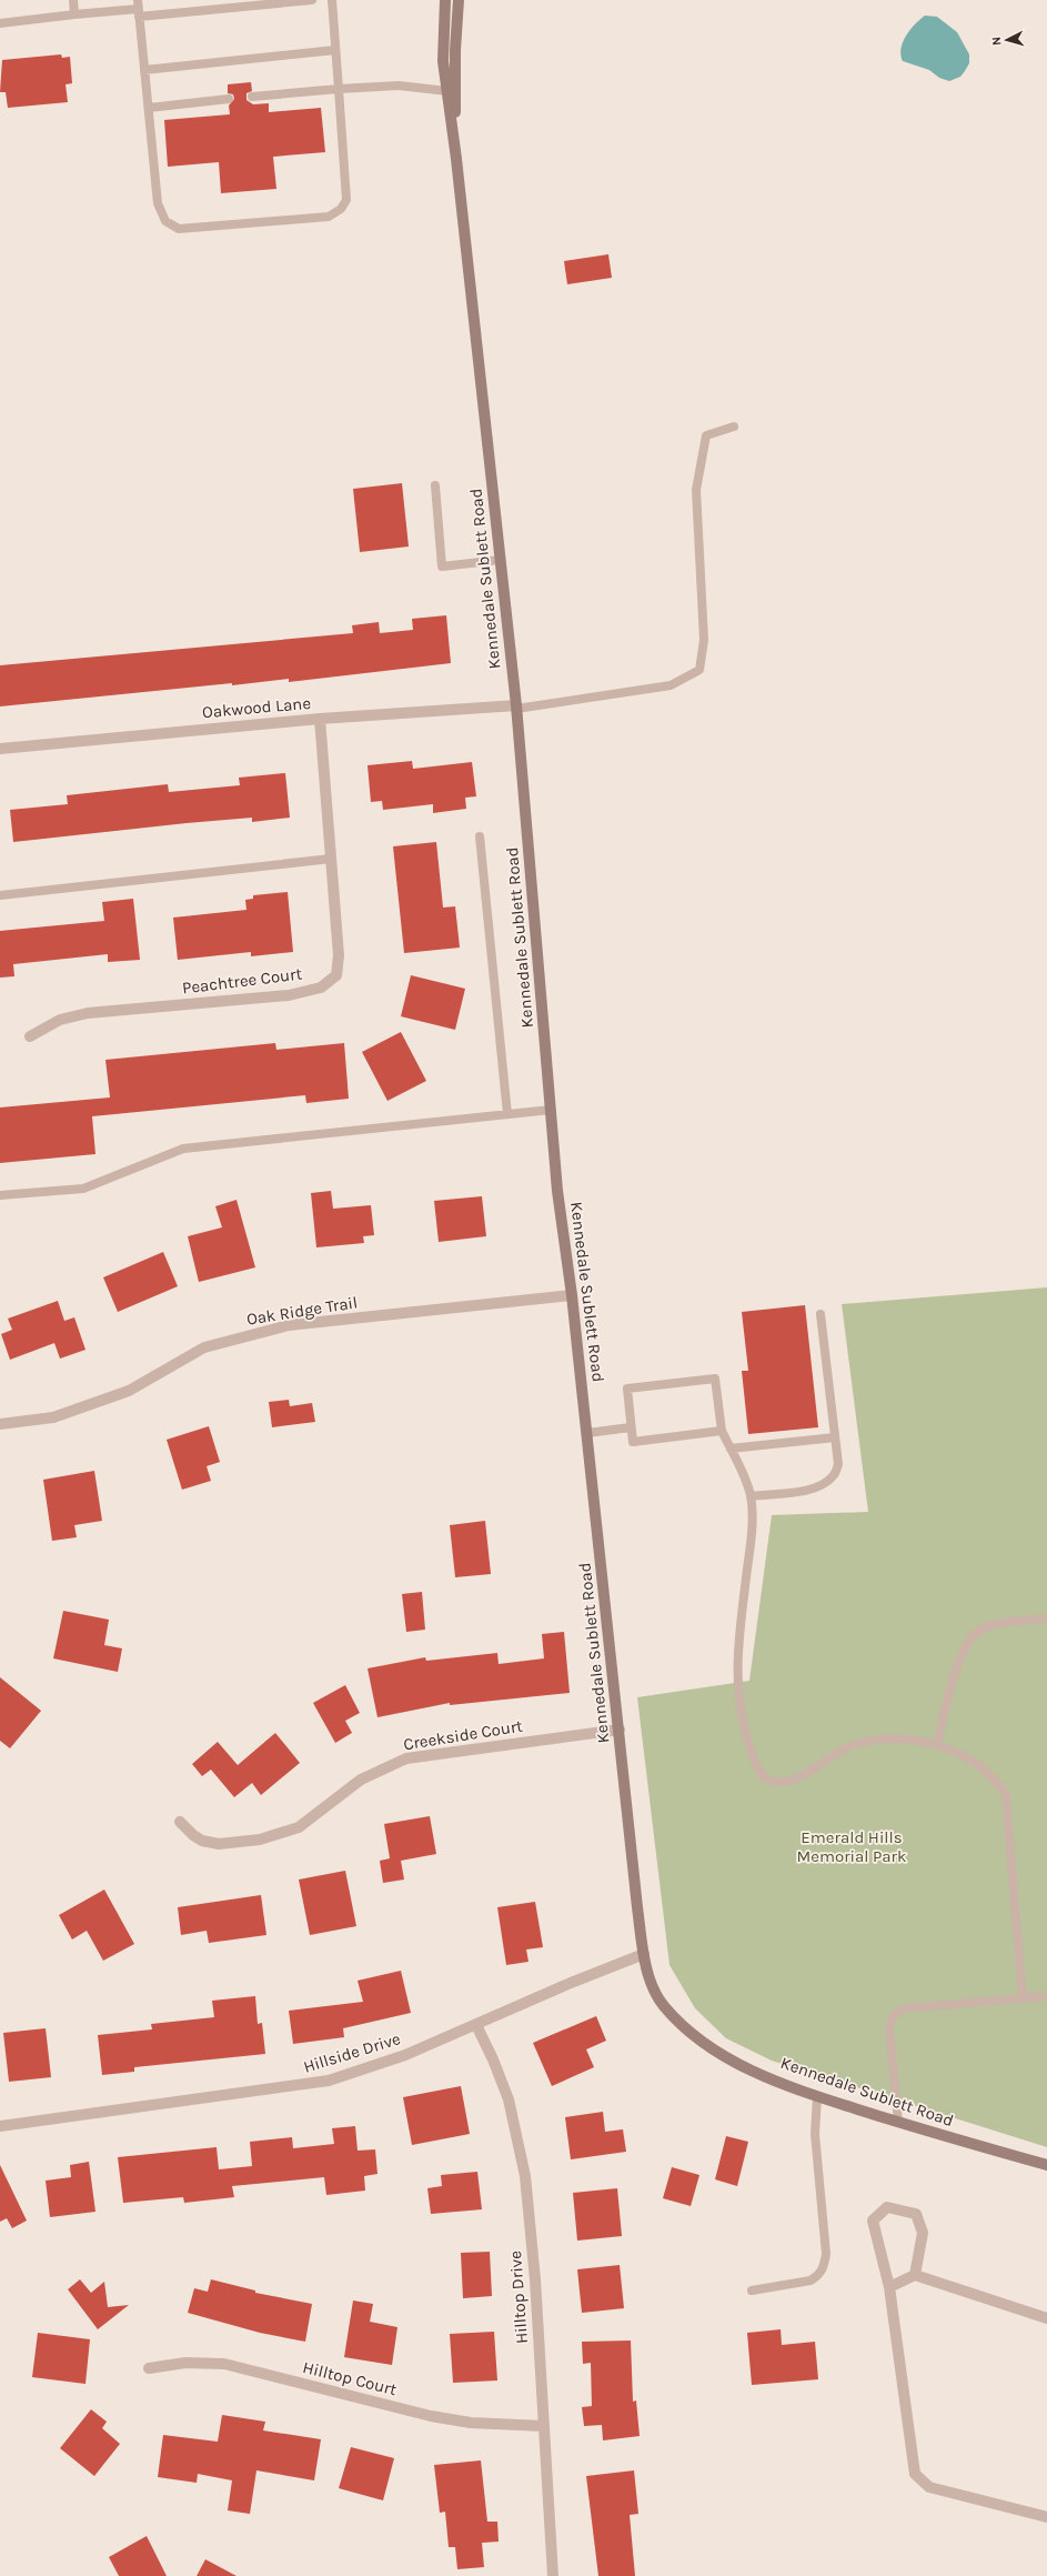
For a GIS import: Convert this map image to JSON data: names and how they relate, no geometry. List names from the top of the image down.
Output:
{
  "streets": {
    "main road": ["Kennedale Sublett Road"],
    "street": [
      "Oakwood Lane",
      "Peachtree Court",
      "Oak Ridge Trail",
      "Creekside Court",
      "Hillside Drive",
      "Hilltop Drive",
      "Hilltop Court"
    ]
  },
  "crossings": [
    ["Kennedale Sublett Road", "Oakwood Lane"],
    ["Kennedale Sublett Road", "Oak Ridge Trail"],
    ["Kennedale Sublett Road", "Creekside Court"],
    ["Kennedale Sublett Road", "Hillside Drive"],
    ["Oakwood Lane", "Peachtree Court"],
    ["Hillside Drive", "Hilltop Drive"],
    ["Hilltop Drive", "Hilltop Court"]
  ],
  "parks": ["Emerald Hills Memorial Park"],
  "north": "left"
}
